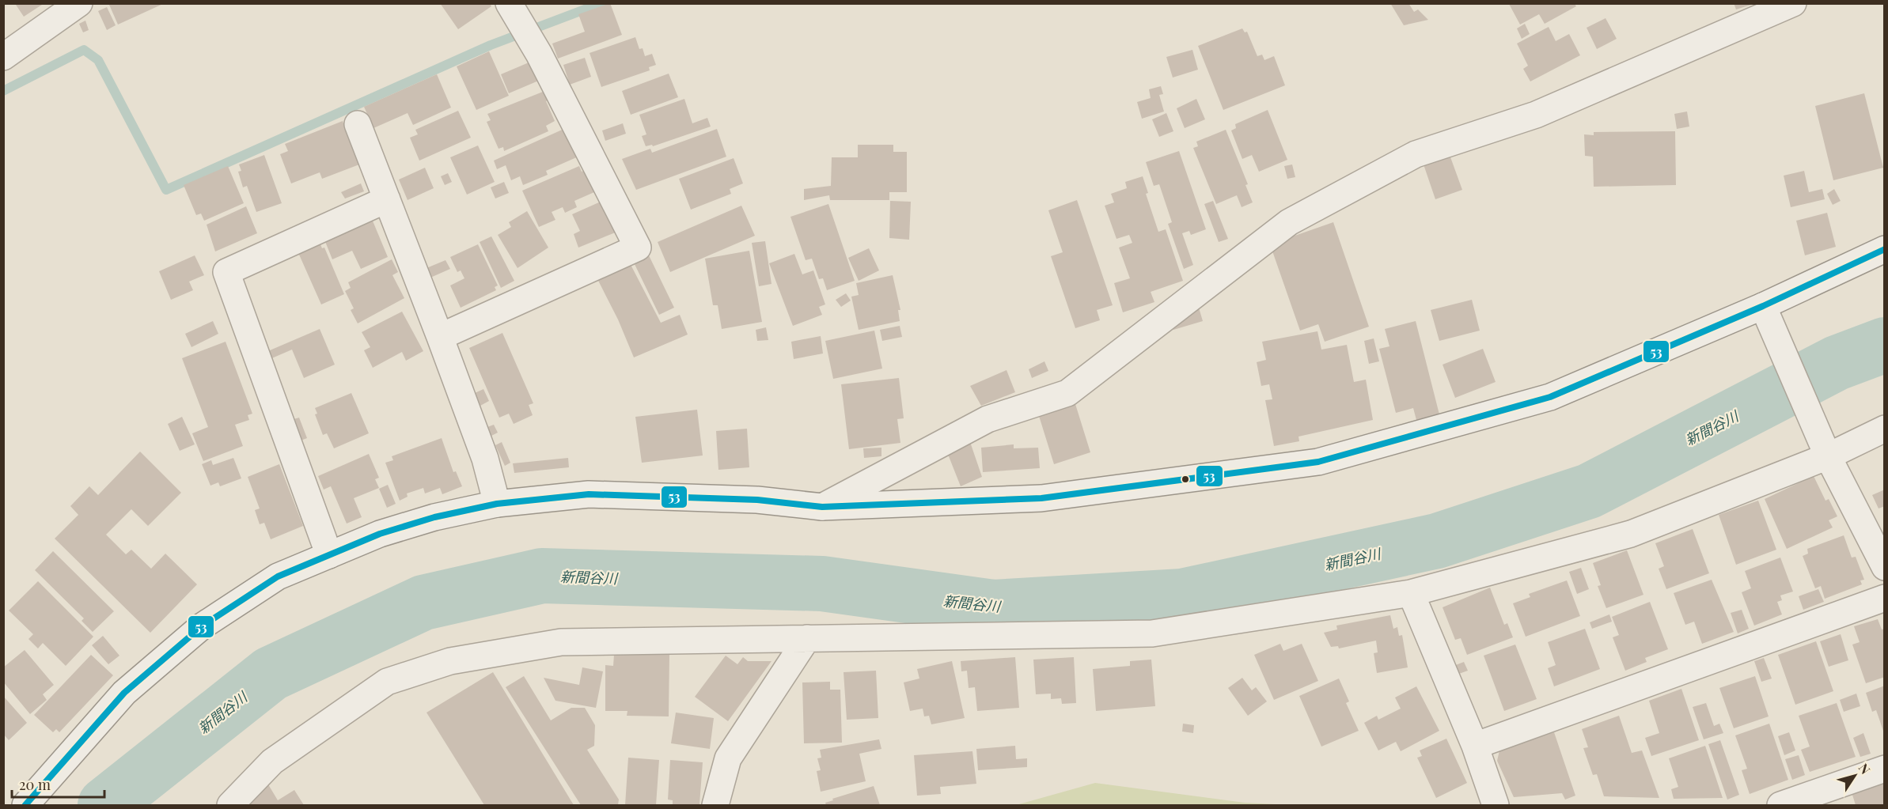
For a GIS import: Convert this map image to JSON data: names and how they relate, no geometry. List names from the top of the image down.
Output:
{
  "water": ["新間谷川"],
  "lines": ["transit line 53"],
  "scale_bar": "20 m",
  "north": "top right"
}
